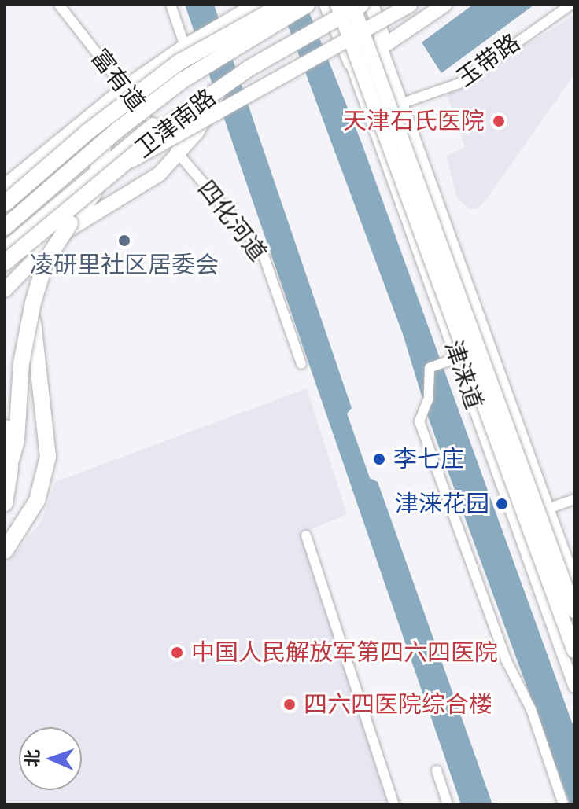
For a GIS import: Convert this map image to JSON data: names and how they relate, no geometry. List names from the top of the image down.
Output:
{
  "streets": {
    "highway": ["卫津南路"],
    "street": [
      "玉带路",
      "富有道",
      "四化河道",
      "津涞道"
    ]
  },
  "crossings": [
    ["玉带路", "津涞道"],
    ["富有道", "四化河道"]
  ],
  "places": [
    "天津石氏医院",
    "凌研里社区居委会",
    "李七庄",
    "津涞花园",
    "中国人民解放军第四六四医院",
    "四六四医院综合楼"
  ],
  "north": "left"
}
